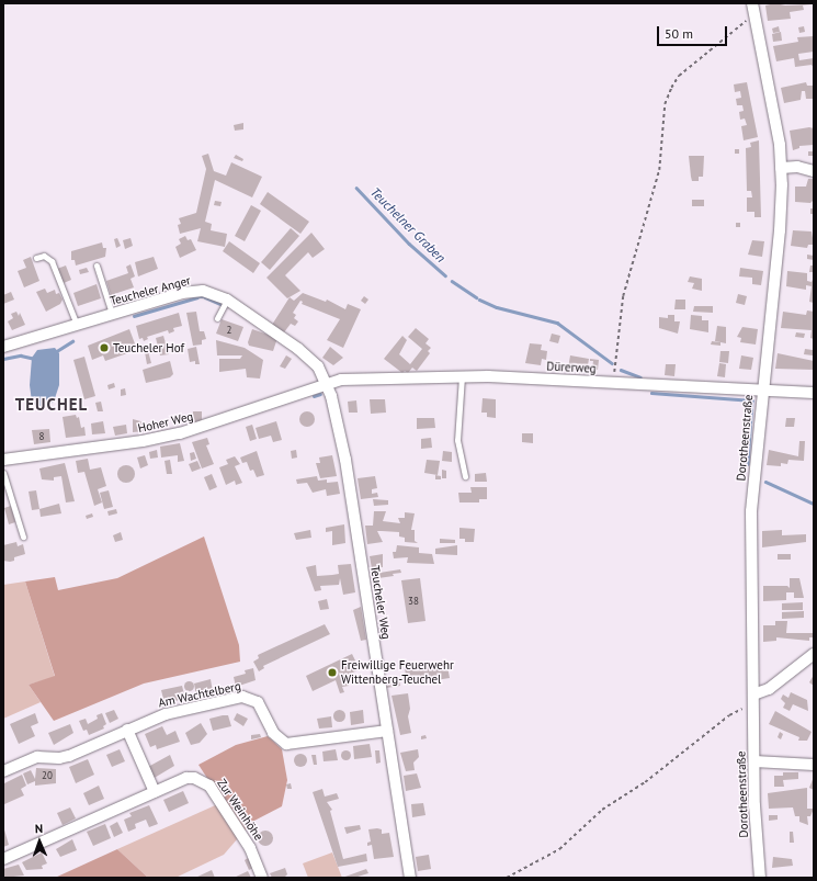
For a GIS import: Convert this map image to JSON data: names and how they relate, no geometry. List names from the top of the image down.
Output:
{
  "streets": {
    "street": [
      "Teucheler Anger",
      "Dürerweg",
      "Hoher Weg",
      "Dorotheenstraße",
      "Teucheler Weg",
      "Am Wachtelberg",
      "Zur Weinhöhe"
    ]
  },
  "crossings": [
    ["Teucheler Anger", "Dürerweg"],
    ["Teucheler Anger", "Hoher Weg"],
    ["Teucheler Anger", "Teucheler Weg"],
    ["Dürerweg", "Hoher Weg"],
    ["Dürerweg", "Dorotheenstraße"],
    ["Dürerweg", "Teucheler Weg"],
    ["Hoher Weg", "Teucheler Weg"],
    ["Teucheler Weg", "Am Wachtelberg"]
  ],
  "districts": ["TEUCHEL"],
  "water": ["Teuchelner Graben"],
  "places": ["Teucheler Hof", "Freiwillige Feuerwehr Wittenberg-Teuchel"],
  "house_numbers": [
    "2",
    "8",
    "38",
    "20"
  ],
  "scale_bar": "50 m",
  "north": "top"
}
